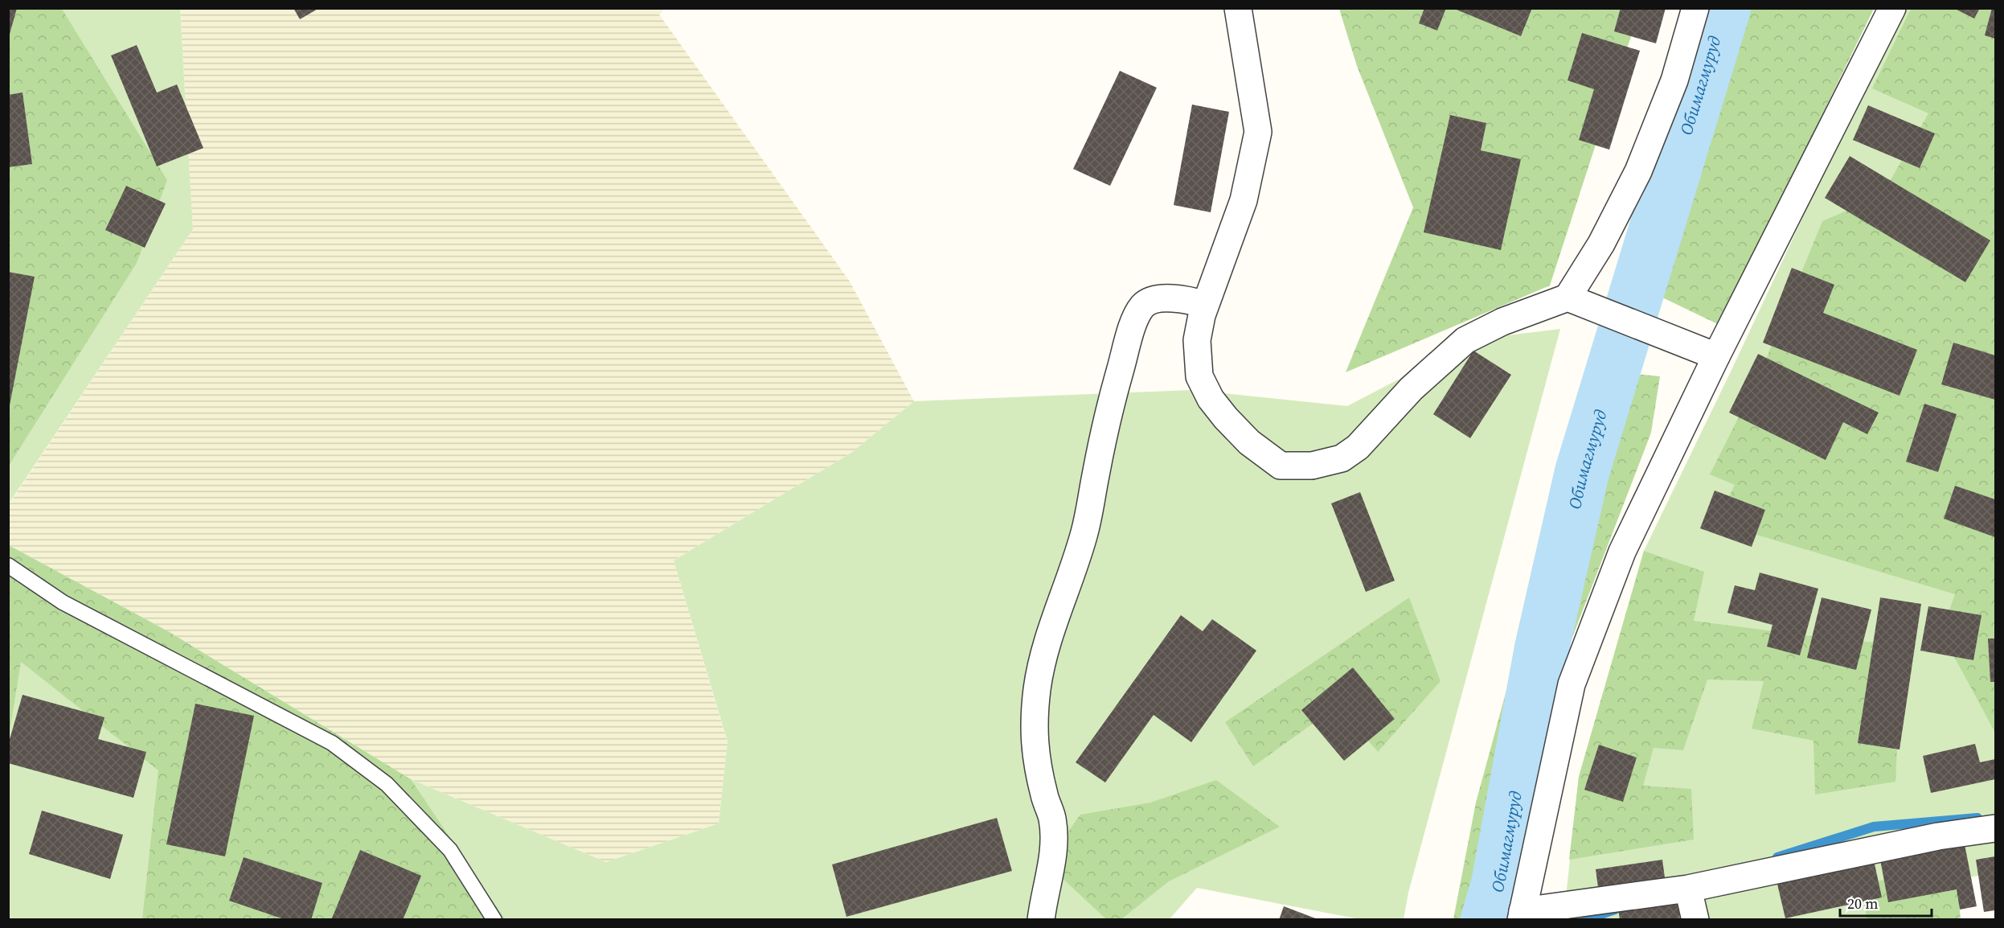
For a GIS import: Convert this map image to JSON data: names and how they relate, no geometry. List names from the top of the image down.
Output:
{
  "water": ["Обимагмуруд"],
  "scale_bar": "20 m"
}
